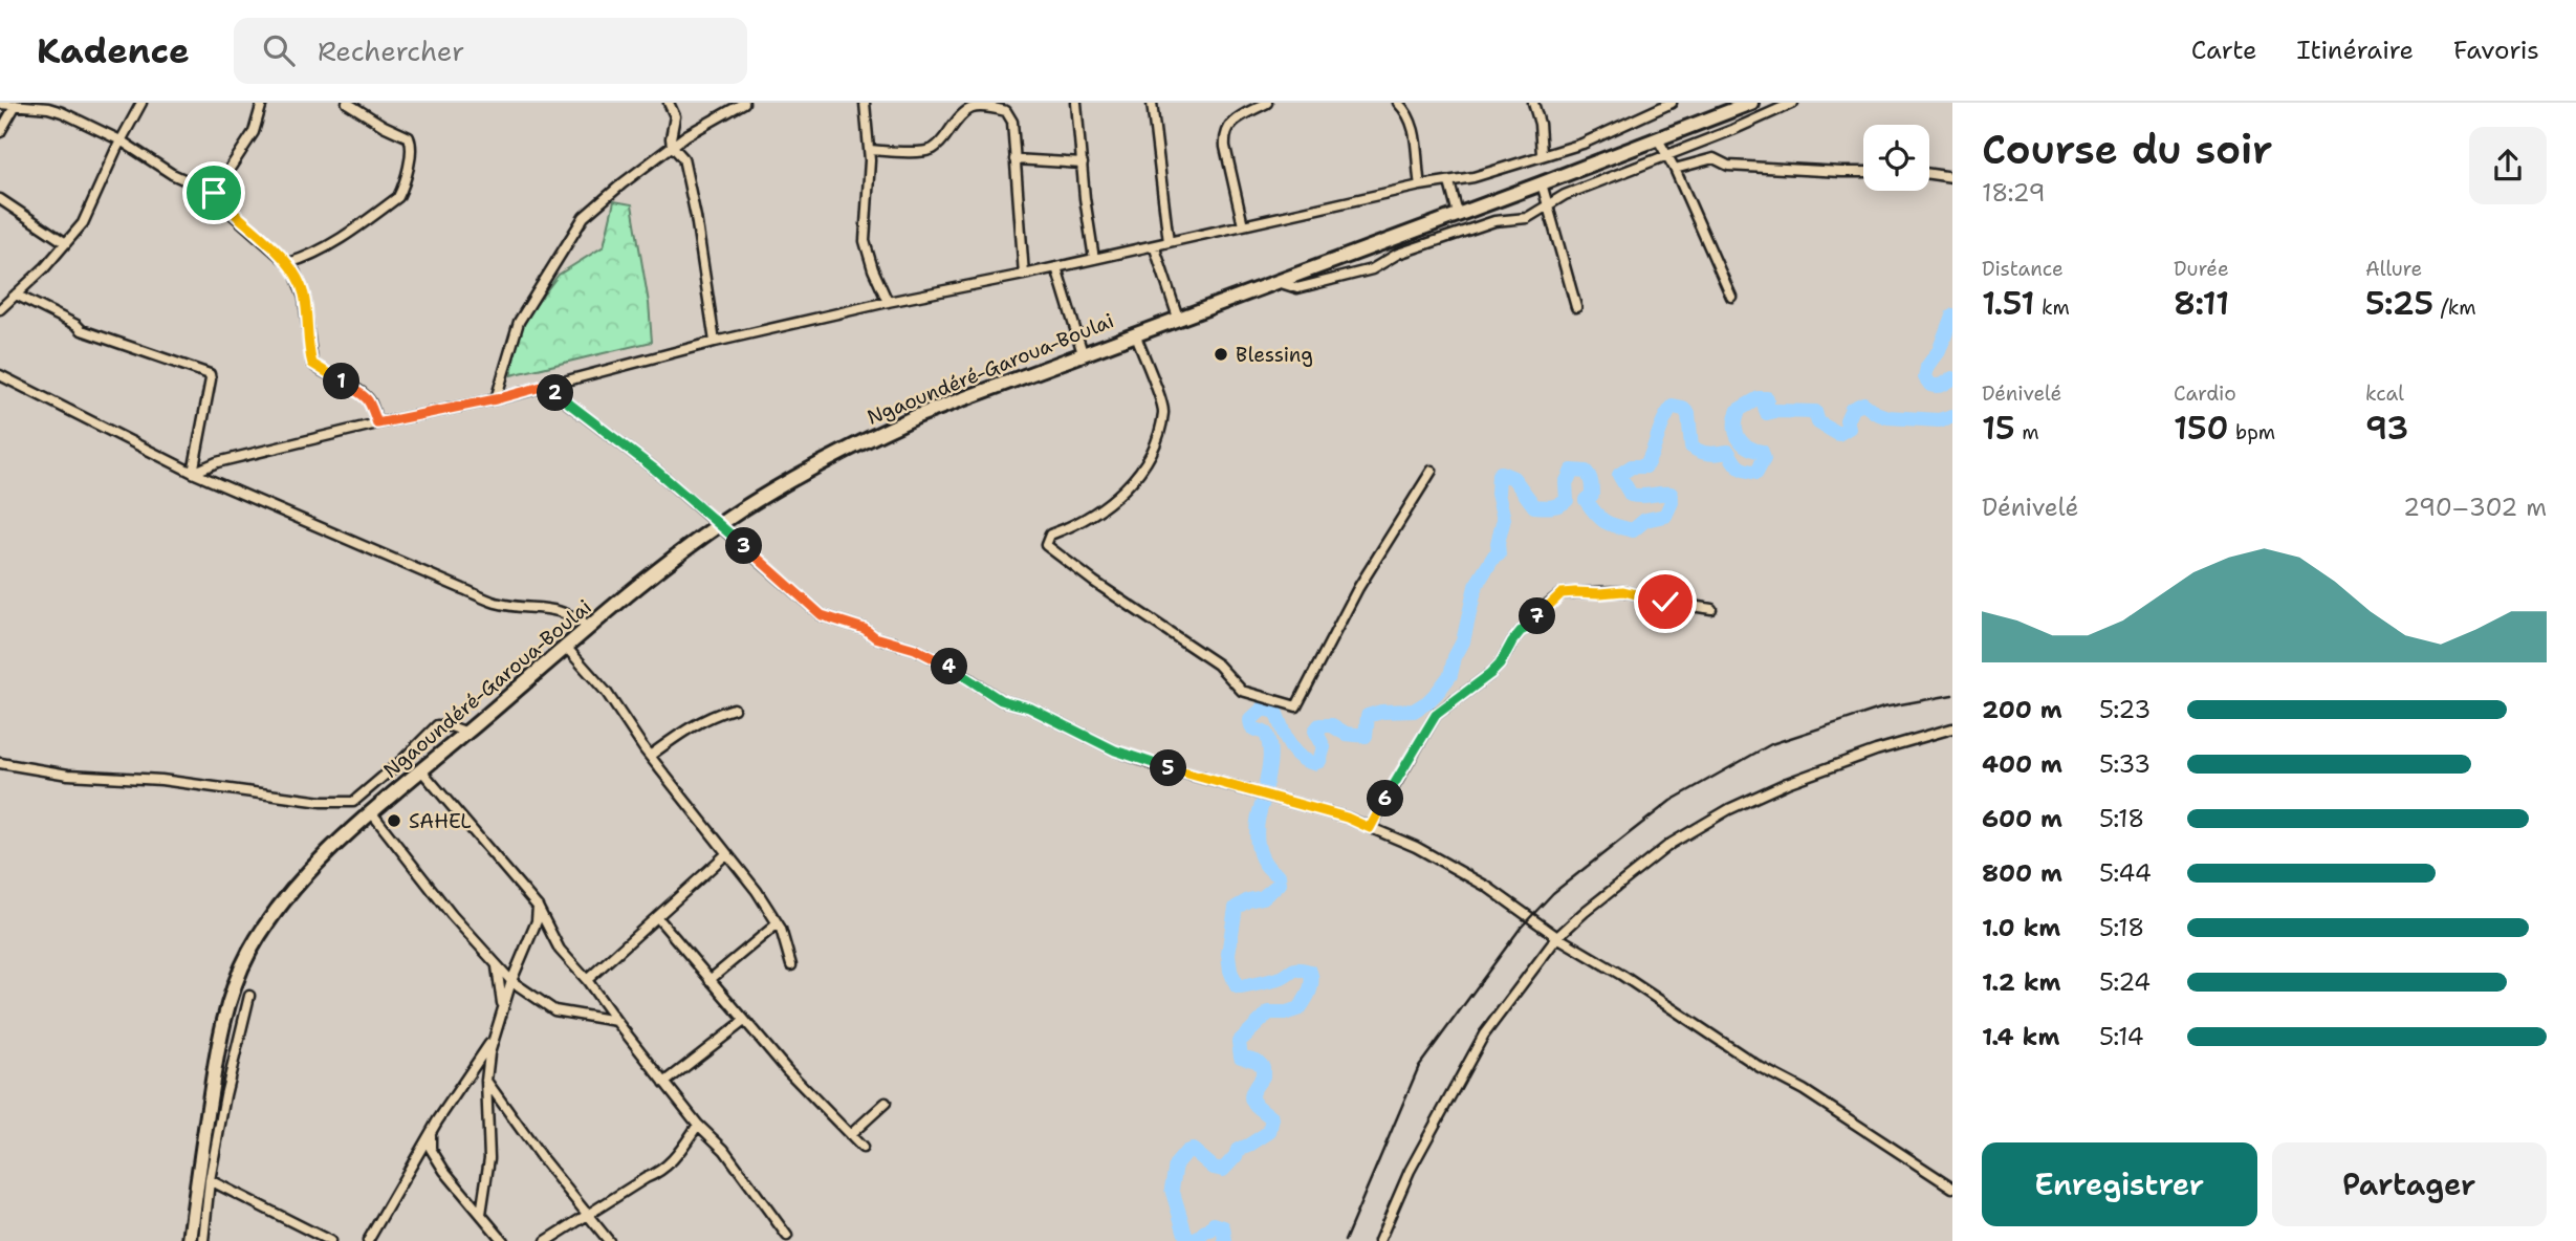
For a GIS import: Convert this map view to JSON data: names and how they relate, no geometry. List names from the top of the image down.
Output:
{
  "streets": {
    "highway": ["Ngaoundéré-Garoua-Boulai"]
  },
  "places": ["Blessing", "SAHEL"],
  "page": {
    "header": "Kadence",
    "search": "Rechercher",
    "nav": ["Carte", "Itinéraire", "Favoris"],
    "heading": ["Course du soir", "18:29"],
    "stats": [
      ["Distance", "1.51 km"],
      ["Durée", "8:11"],
      ["Allure", "5:25 /km"],
      ["Dénivelé", "15 m"],
      ["Cardio", "150 bpm"],
      ["kcal", "93"]
    ],
    "pins": [
      "1",
      "2",
      "3",
      "7",
      "4",
      "5",
      "6"
    ],
    "chart": ["Dénivelé", "290–302 m"],
    "list": [
      {
        "name": "200 m",
        "note": "5:23"
      },
      {
        "name": "400 m",
        "note": "5:33"
      },
      {
        "name": "600 m",
        "note": "5:18"
      },
      {
        "name": "800 m",
        "note": "5:44"
      },
      {
        "name": "1.0 km",
        "note": "5:18"
      },
      {
        "name": "1.2 km",
        "note": "5:24"
      },
      {
        "name": "1.4 km",
        "note": "5:14"
      }
    ],
    "buttons": ["Enregistrer", "Partager"]
  }
}
